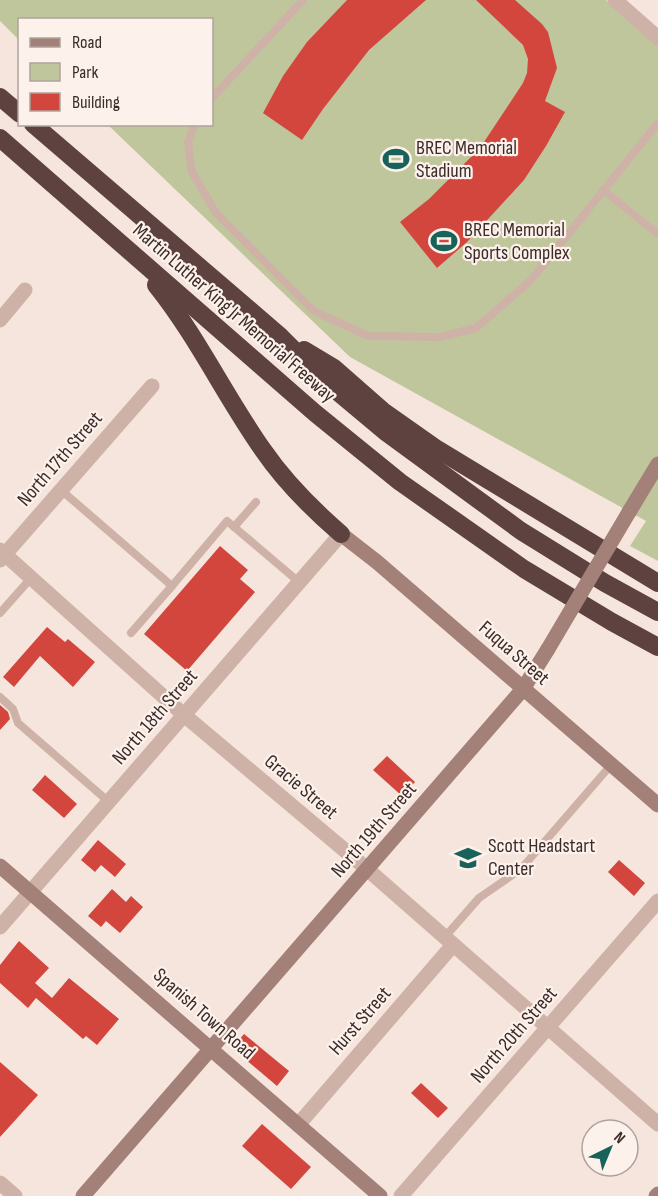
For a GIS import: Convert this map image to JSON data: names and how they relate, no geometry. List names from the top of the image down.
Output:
{
  "streets": {
    "highway": ["Martin Luther King Jr Memorial Freeway"],
    "street": [
      "North 17th Street",
      "Fuqua Street",
      "North 18th Street",
      "Gracie Street",
      "North 19th Street",
      "Spanish Town Road",
      "Hurst Street",
      "North 20th Street"
    ]
  },
  "crossings": [
    ["North 17th Street", "Gracie Street"],
    ["Fuqua Street", "North 18th Street"],
    ["Fuqua Street", "North 19th Street"],
    ["North 18th Street", "Gracie Street"],
    ["North 18th Street", "Spanish Town Road"],
    ["Gracie Street", "North 19th Street"],
    ["Gracie Street", "Hurst Street"],
    ["Gracie Street", "North 20th Street"],
    ["North 19th Street", "Spanish Town Road"],
    ["Spanish Town Road", "Hurst Street"]
  ],
  "places": {
    "sports": ["BREC Memorial Stadium", "BREC Memorial Sports Complex"],
    "school or university": ["Scott Headstart Center"]
  },
  "legend": ["Road", "Park", "Building"],
  "north": "top right"
}
